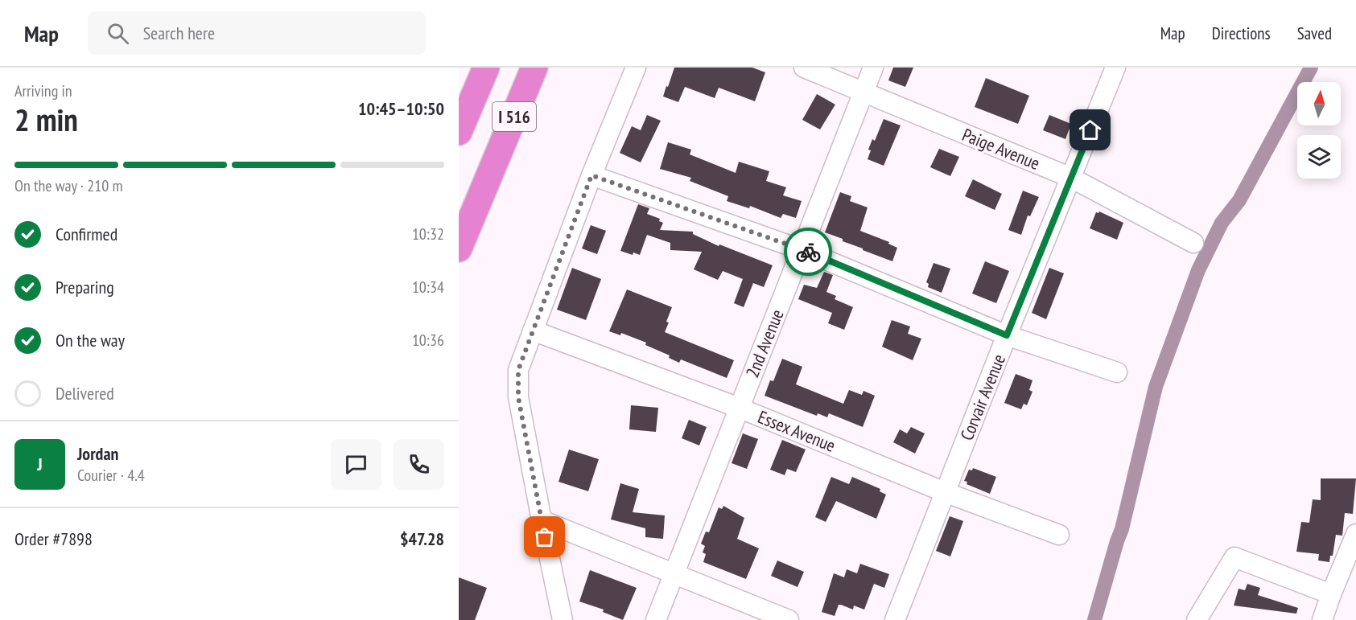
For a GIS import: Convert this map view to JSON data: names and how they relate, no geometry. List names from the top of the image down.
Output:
{
  "streets": {
    "highway": ["I 516"],
    "street": [
      "Paige Avenue",
      "2nd Avenue",
      "Corvair Avenue",
      "Essex Avenue"
    ]
  },
  "crossings": [
    ["Paige Avenue", "2nd Avenue"],
    ["Paige Avenue", "Corvair Avenue"],
    ["2nd Avenue", "Essex Avenue"],
    ["Corvair Avenue", "Essex Avenue"]
  ],
  "north": "top",
  "page": {
    "header": "Map",
    "search": "Search here",
    "nav": ["Map", "Directions", "Saved"],
    "heading": ["2 min", "Arriving in", "10:45–10:50"],
    "panel": [
      "Jordan",
      "Courier · 4.4",
      "Order #7898",
      "$47.28"
    ],
    "bar": "On the way · 210 m",
    "list": [
      ["Confirmed", "10:32"],
      ["Preparing", "10:34"],
      ["On the way", "10:36"],
      "Delivered"
    ],
    "round": "J"
  }
}
